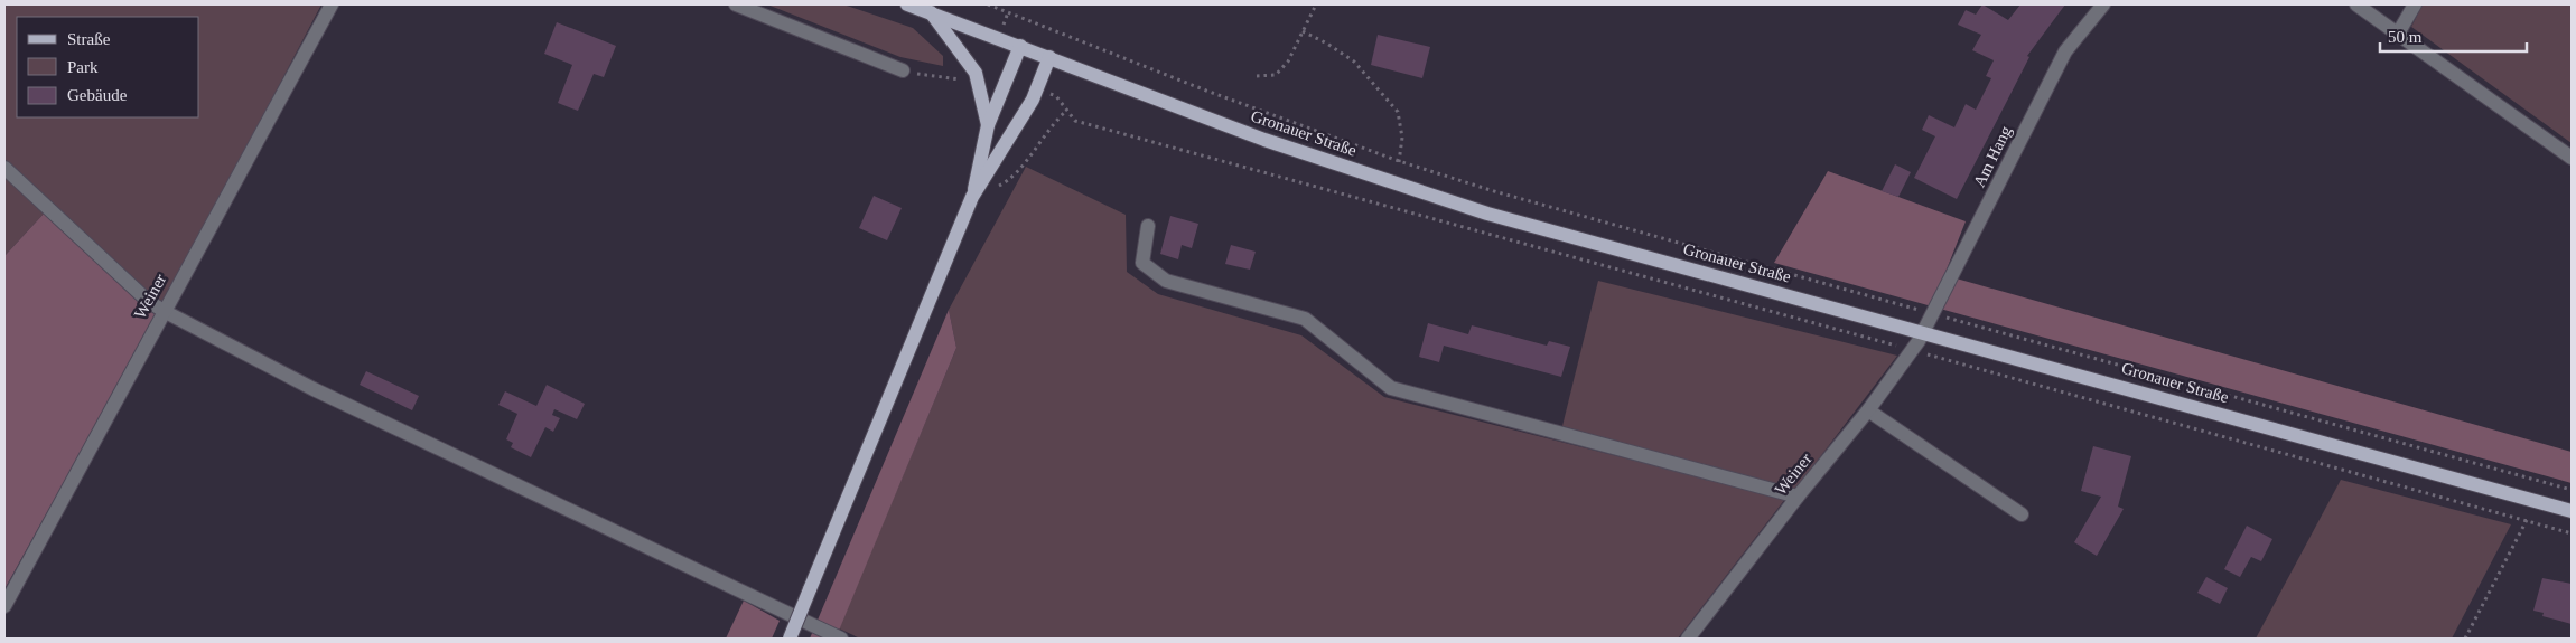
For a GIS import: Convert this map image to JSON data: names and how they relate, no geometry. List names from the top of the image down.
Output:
{
  "streets": {
    "main road": ["Gronauer Straße"],
    "street": ["Am Hang", "Weiner"]
  },
  "crossings": [
    ["Gronauer Straße", "Am Hang"],
    ["Gronauer Straße", "Weiner"],
    ["Am Hang", "Weiner"]
  ],
  "legend": ["Straße", "Park", "Gebäude"],
  "scale_bar": "50 m"
}
